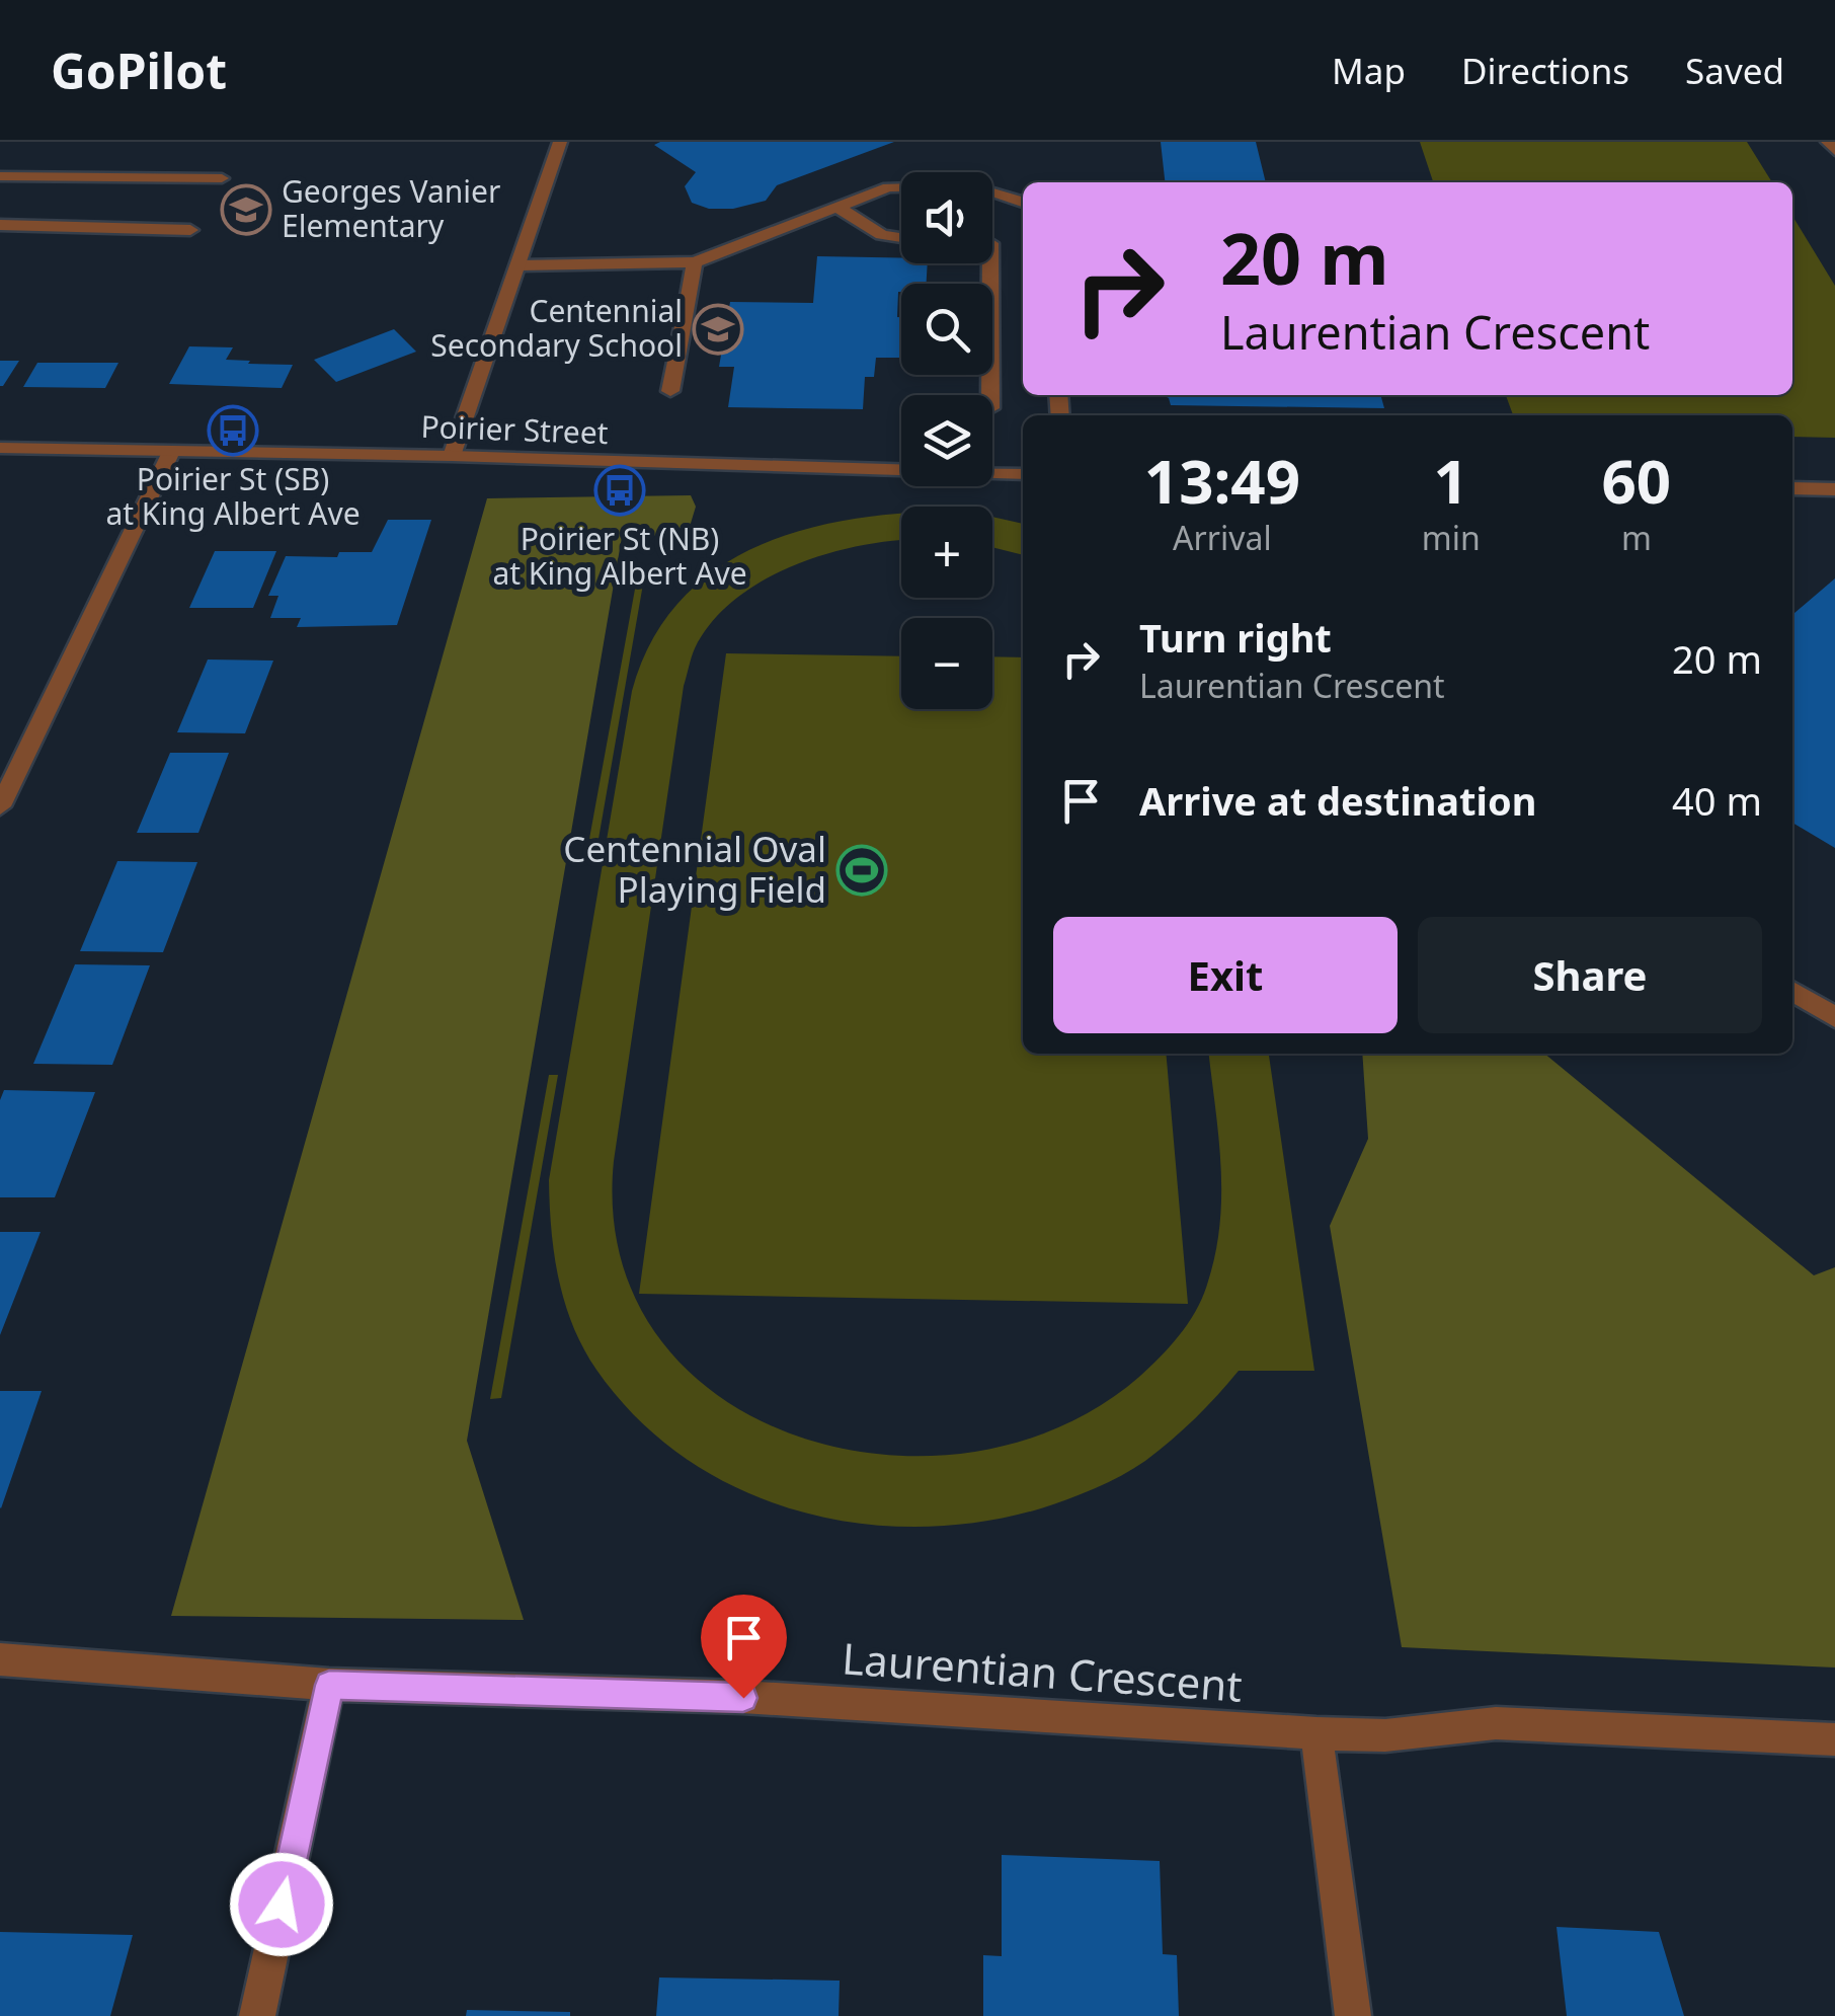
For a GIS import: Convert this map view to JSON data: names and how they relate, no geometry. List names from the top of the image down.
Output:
{
  "streets": {
    "street": ["Poirier Street", "Laurentian Crescent"]
  },
  "places": {
    "school or university": ["Georges Vanier Elementary", "Centennial Secondary School"],
    "bus stop": ["Poirier St (SB) at King Albert Ave", "Poirier St (NB) at King Albert Ave"],
    "sports": ["Centennial Oval Playing Field"]
  },
  "page": {
    "header": "GoPilot",
    "nav": ["Map", "Directions", "Saved"],
    "map_buttons": ["+", "−"],
    "turn": ["20 m", "Laurentian Crescent"],
    "eta": [
      "13:49",
      "Arrival",
      "1",
      "min",
      "60",
      "m"
    ],
    "list": [
      {
        "name": "Turn right",
        "note": "Laurentian Crescent",
        "value": "20 m"
      },
      {
        "name": "Arrive at destination",
        "value": "40 m"
      }
    ],
    "buttons": ["Exit", "Share"]
  }
}
